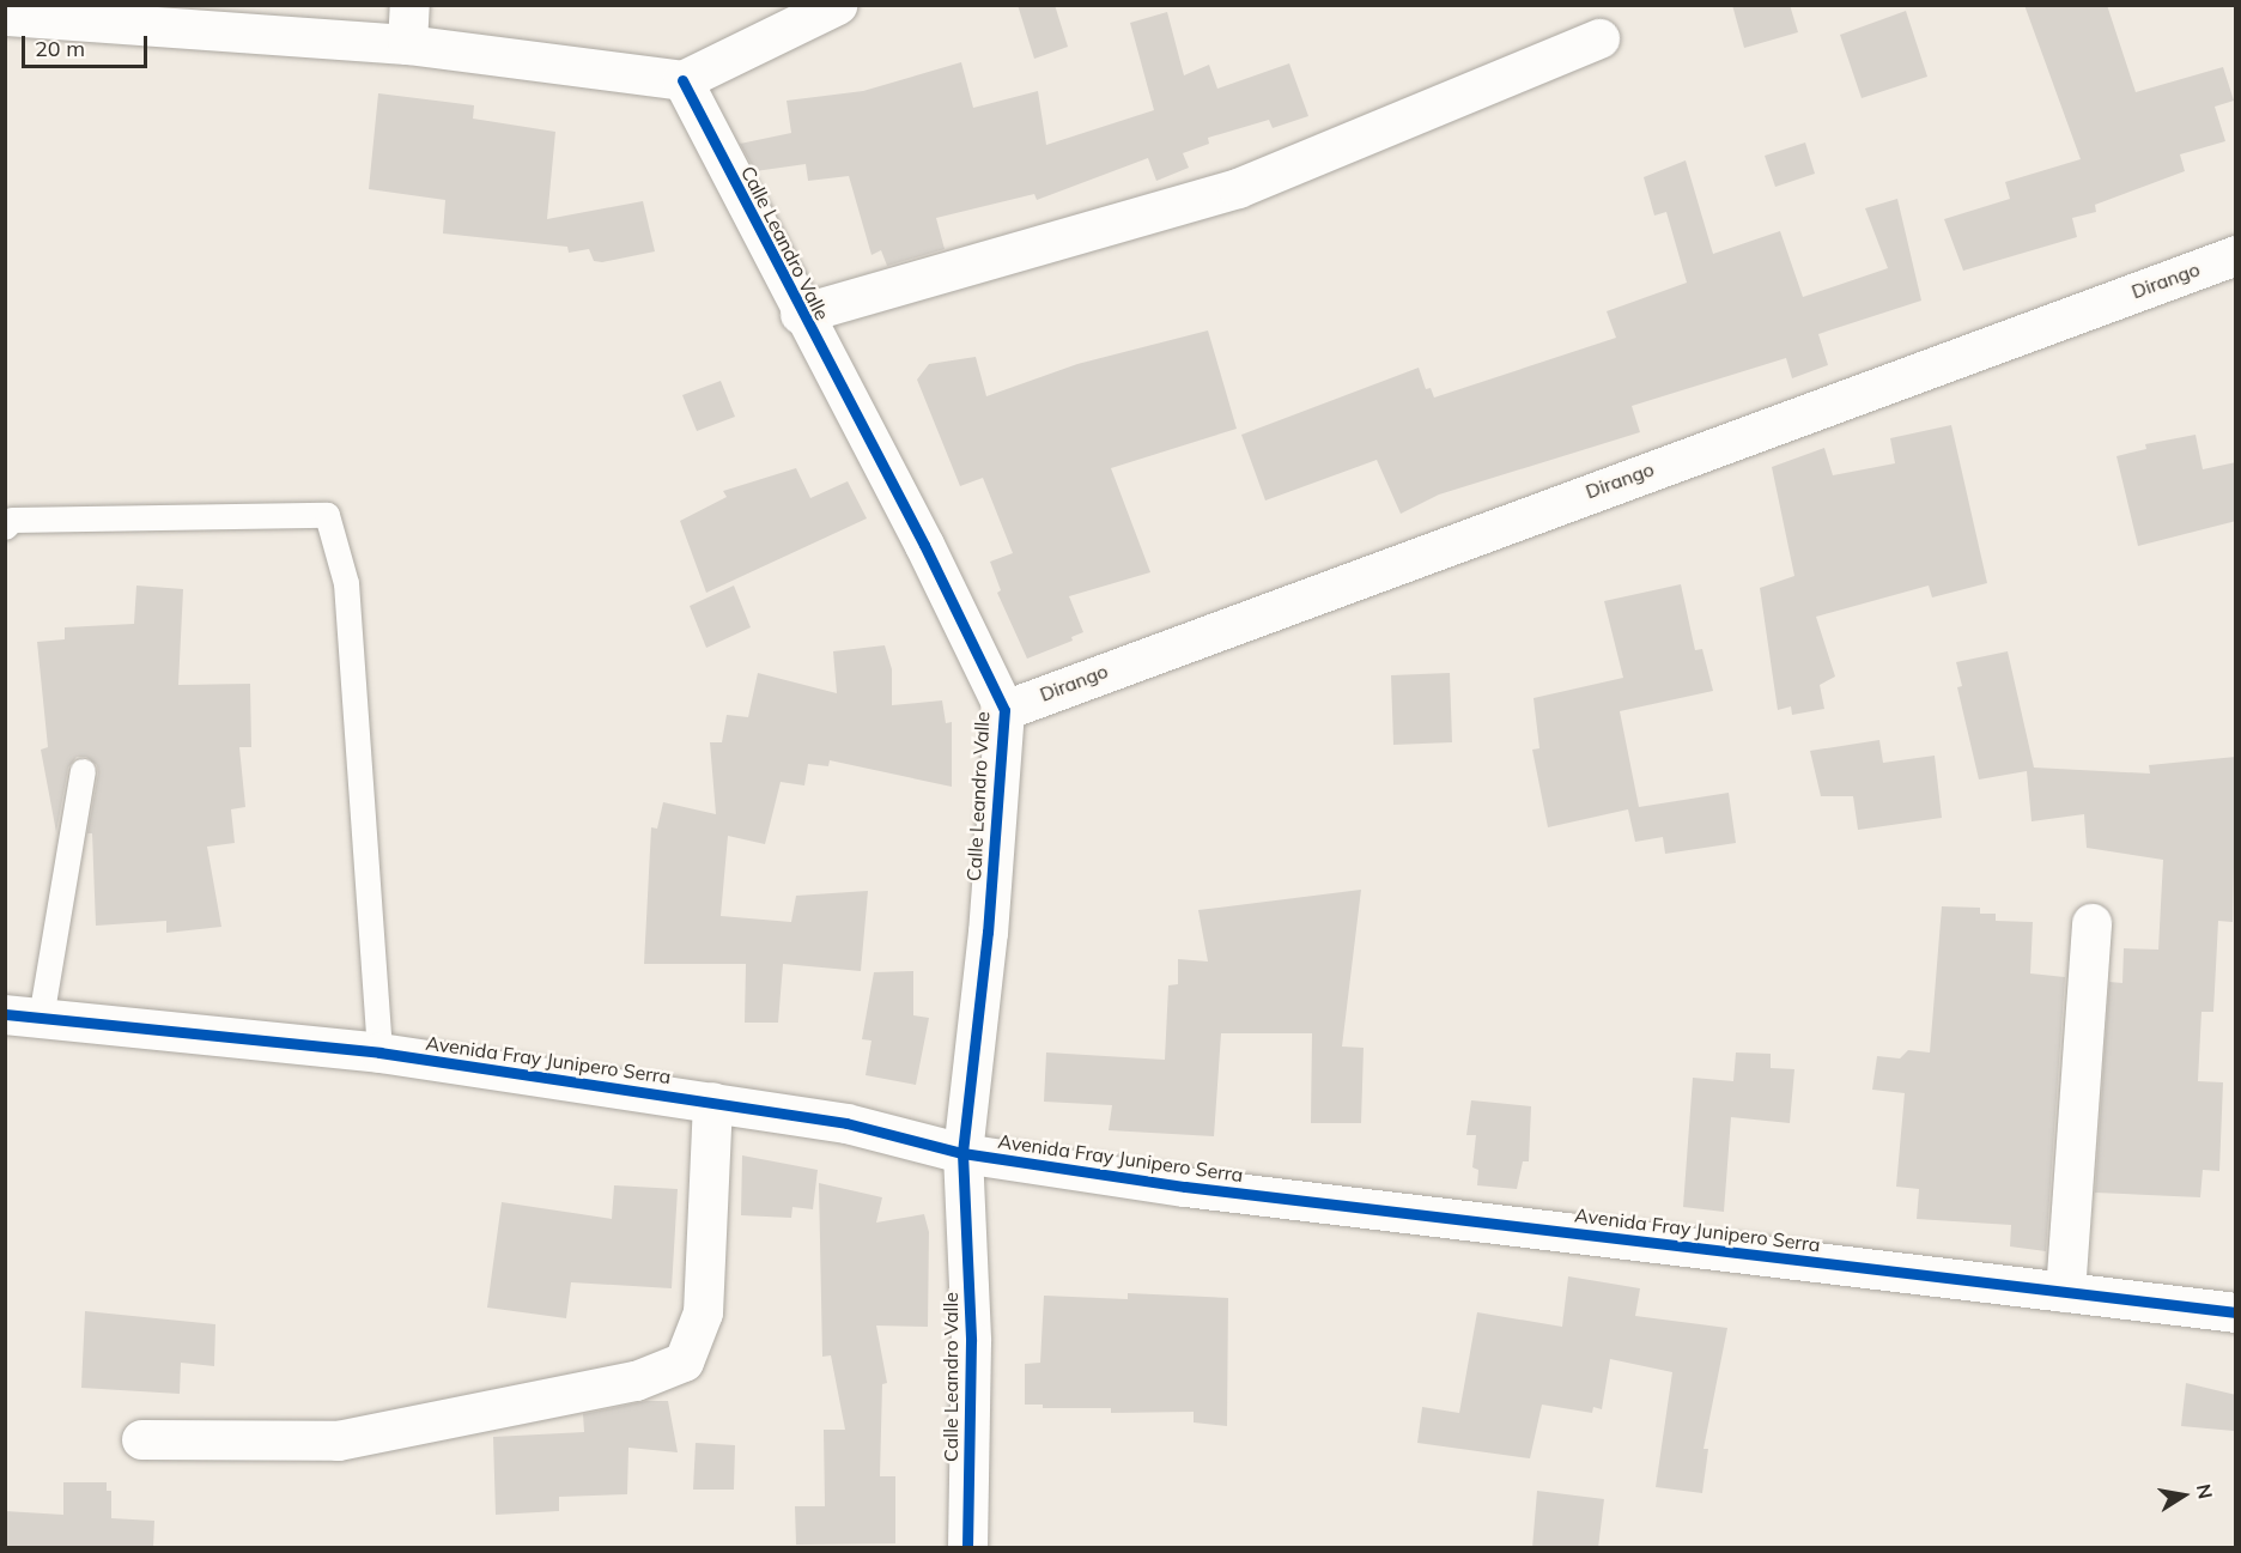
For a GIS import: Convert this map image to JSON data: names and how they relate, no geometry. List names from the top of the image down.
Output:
{
  "streets": {
    "street": ["Calle Leandro Valle", "Dirango", "Avenida Fray Junipero Serra"]
  },
  "crossings": [
    ["Calle Leandro Valle", "Dirango"],
    ["Calle Leandro Valle", "Avenida Fray Junipero Serra"]
  ],
  "scale_bar": "20 m",
  "north": "right"
}
